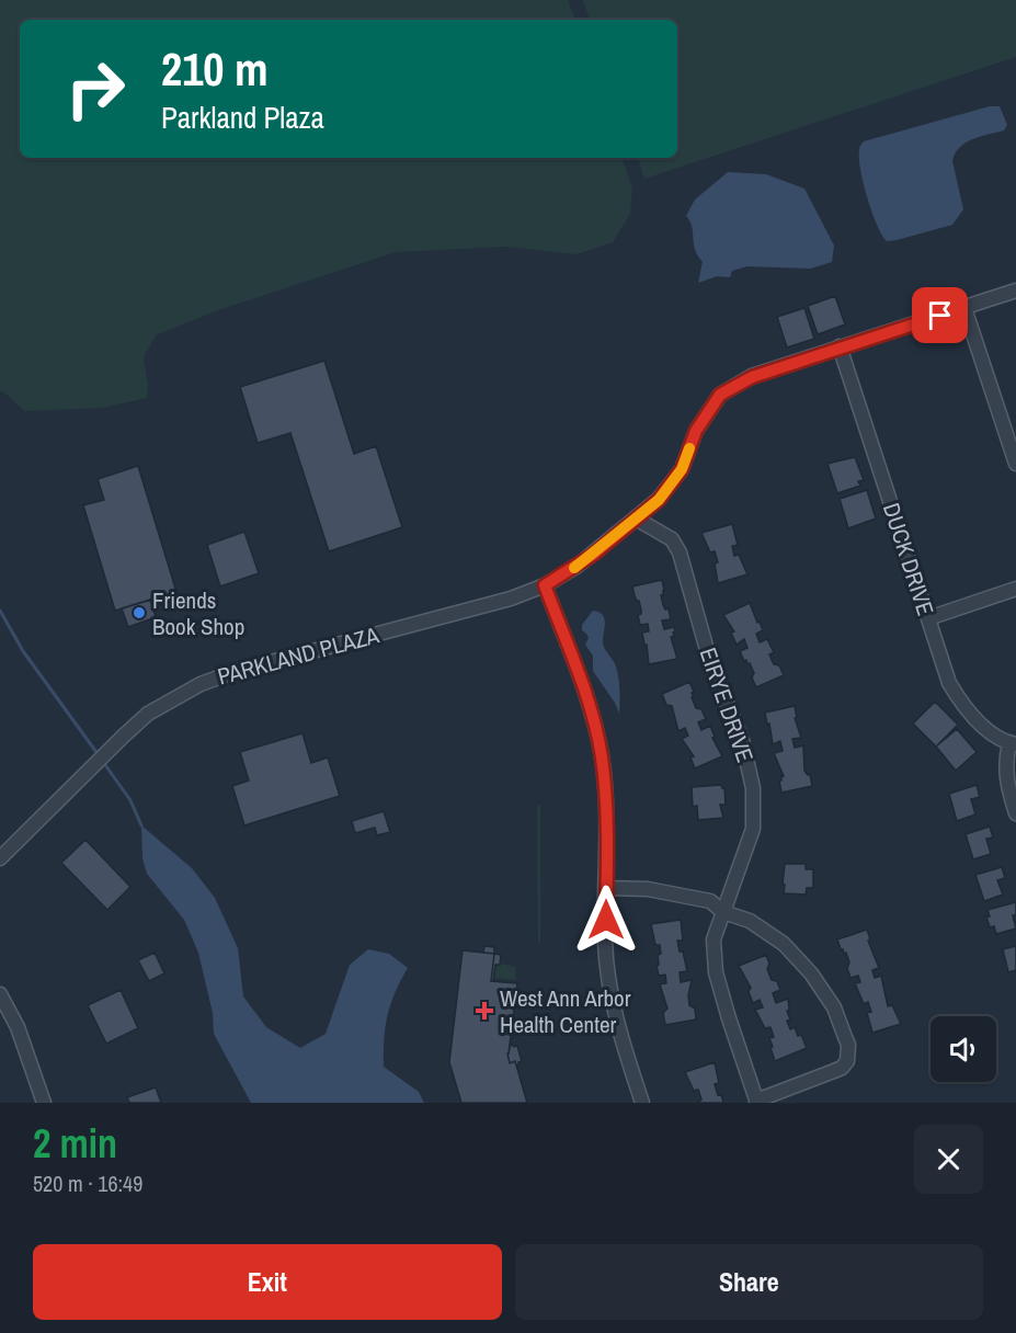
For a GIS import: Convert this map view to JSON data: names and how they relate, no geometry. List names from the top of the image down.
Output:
{
  "streets": {
    "street": ["DUCK DRIVE", "PARKLAND PLAZA", "EIRYE DRIVE"]
  },
  "crossings": [
    ["DUCK DRIVE", "PARKLAND PLAZA"],
    ["PARKLAND PLAZA", "EIRYE DRIVE"]
  ],
  "places": {
    "other": ["Friends Book Shop"],
    "health": ["West Ann Arbor Health Center"]
  },
  "page": {
    "turn": ["210 m", "Parkland Plaza"],
    "heading": ["2 min", "520 m · 16:49"],
    "buttons": ["Exit", "Share"]
  }
}
